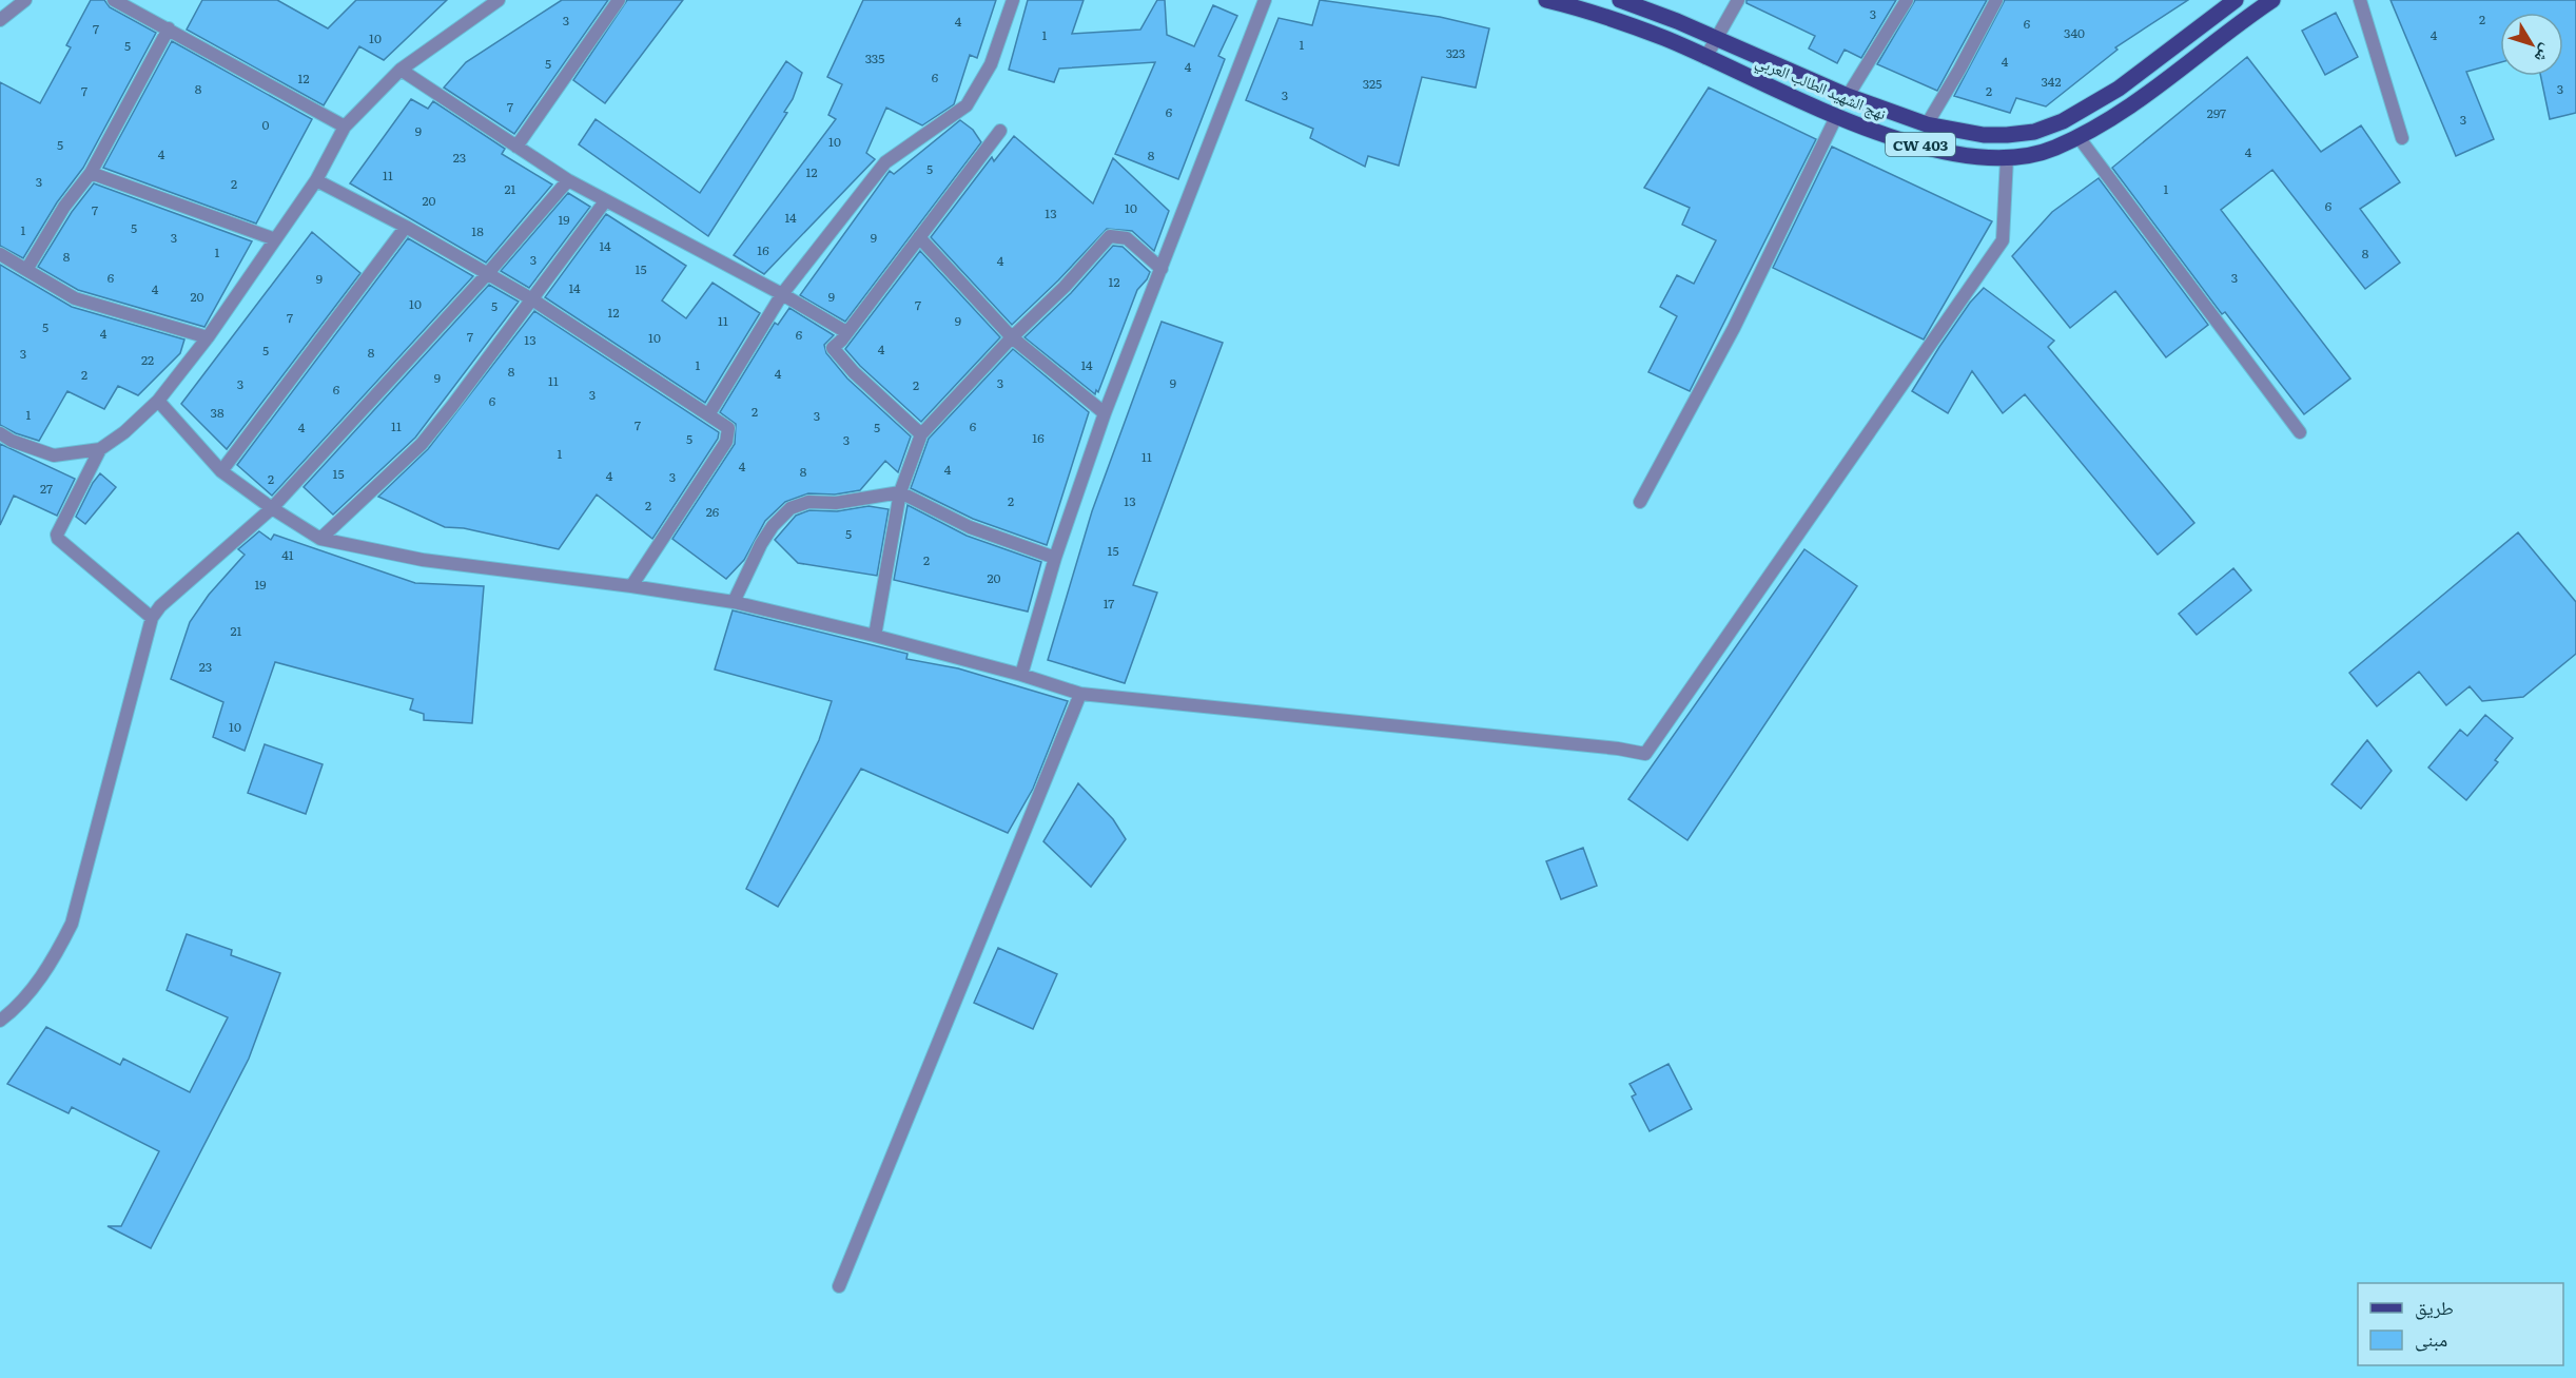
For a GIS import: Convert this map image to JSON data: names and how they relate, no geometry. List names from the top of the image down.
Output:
{
  "streets": {
    "main road": ["نهج الشهيد الطالب العربي", "CW 403"]
  },
  "house_numbers": [
    "3",
    "2",
    "3",
    "4",
    "6",
    "7",
    "340",
    "1",
    "4",
    "10",
    "1",
    "5",
    "323",
    "335",
    "4",
    "5",
    "4",
    "6",
    "12",
    "342",
    "325",
    "8",
    "3",
    "7",
    "2",
    "3",
    "7",
    "6",
    "297",
    "3",
    "0",
    "9",
    "10",
    "5",
    "4",
    "4",
    "8",
    "23",
    "5",
    "12",
    "11",
    "3",
    "2",
    "21",
    "1",
    "20",
    "6",
    "10",
    "7",
    "13",
    "14",
    "19",
    "5",
    "1",
    "18",
    "3",
    "9",
    "14",
    "16",
    "1",
    "8",
    "8",
    "3",
    "4",
    "15",
    "6",
    "3",
    "9",
    "12",
    "14",
    "4",
    "20",
    "9",
    "10",
    "7",
    "5",
    "12",
    "7",
    "11",
    "9",
    "5",
    "4",
    "6",
    "7",
    "10",
    "13",
    "4",
    "5",
    "8",
    "3",
    "22",
    "1",
    "14",
    "8",
    "4",
    "2",
    "9",
    "11",
    "3",
    "9",
    "3",
    "2",
    "6",
    "3",
    "6",
    "2",
    "38",
    "1",
    "3",
    "7",
    "11",
    "6",
    "4",
    "5",
    "16",
    "5",
    "3",
    "1",
    "11",
    "4",
    "4",
    "8",
    "15",
    "4",
    "3",
    "2",
    "27",
    "2",
    "13",
    "2",
    "26",
    "5",
    "15",
    "41",
    "2",
    "20",
    "19",
    "17",
    "21",
    "23",
    "10"
  ],
  "legend": ["طريق", "مبنى"],
  "north": "bottom right"
}
